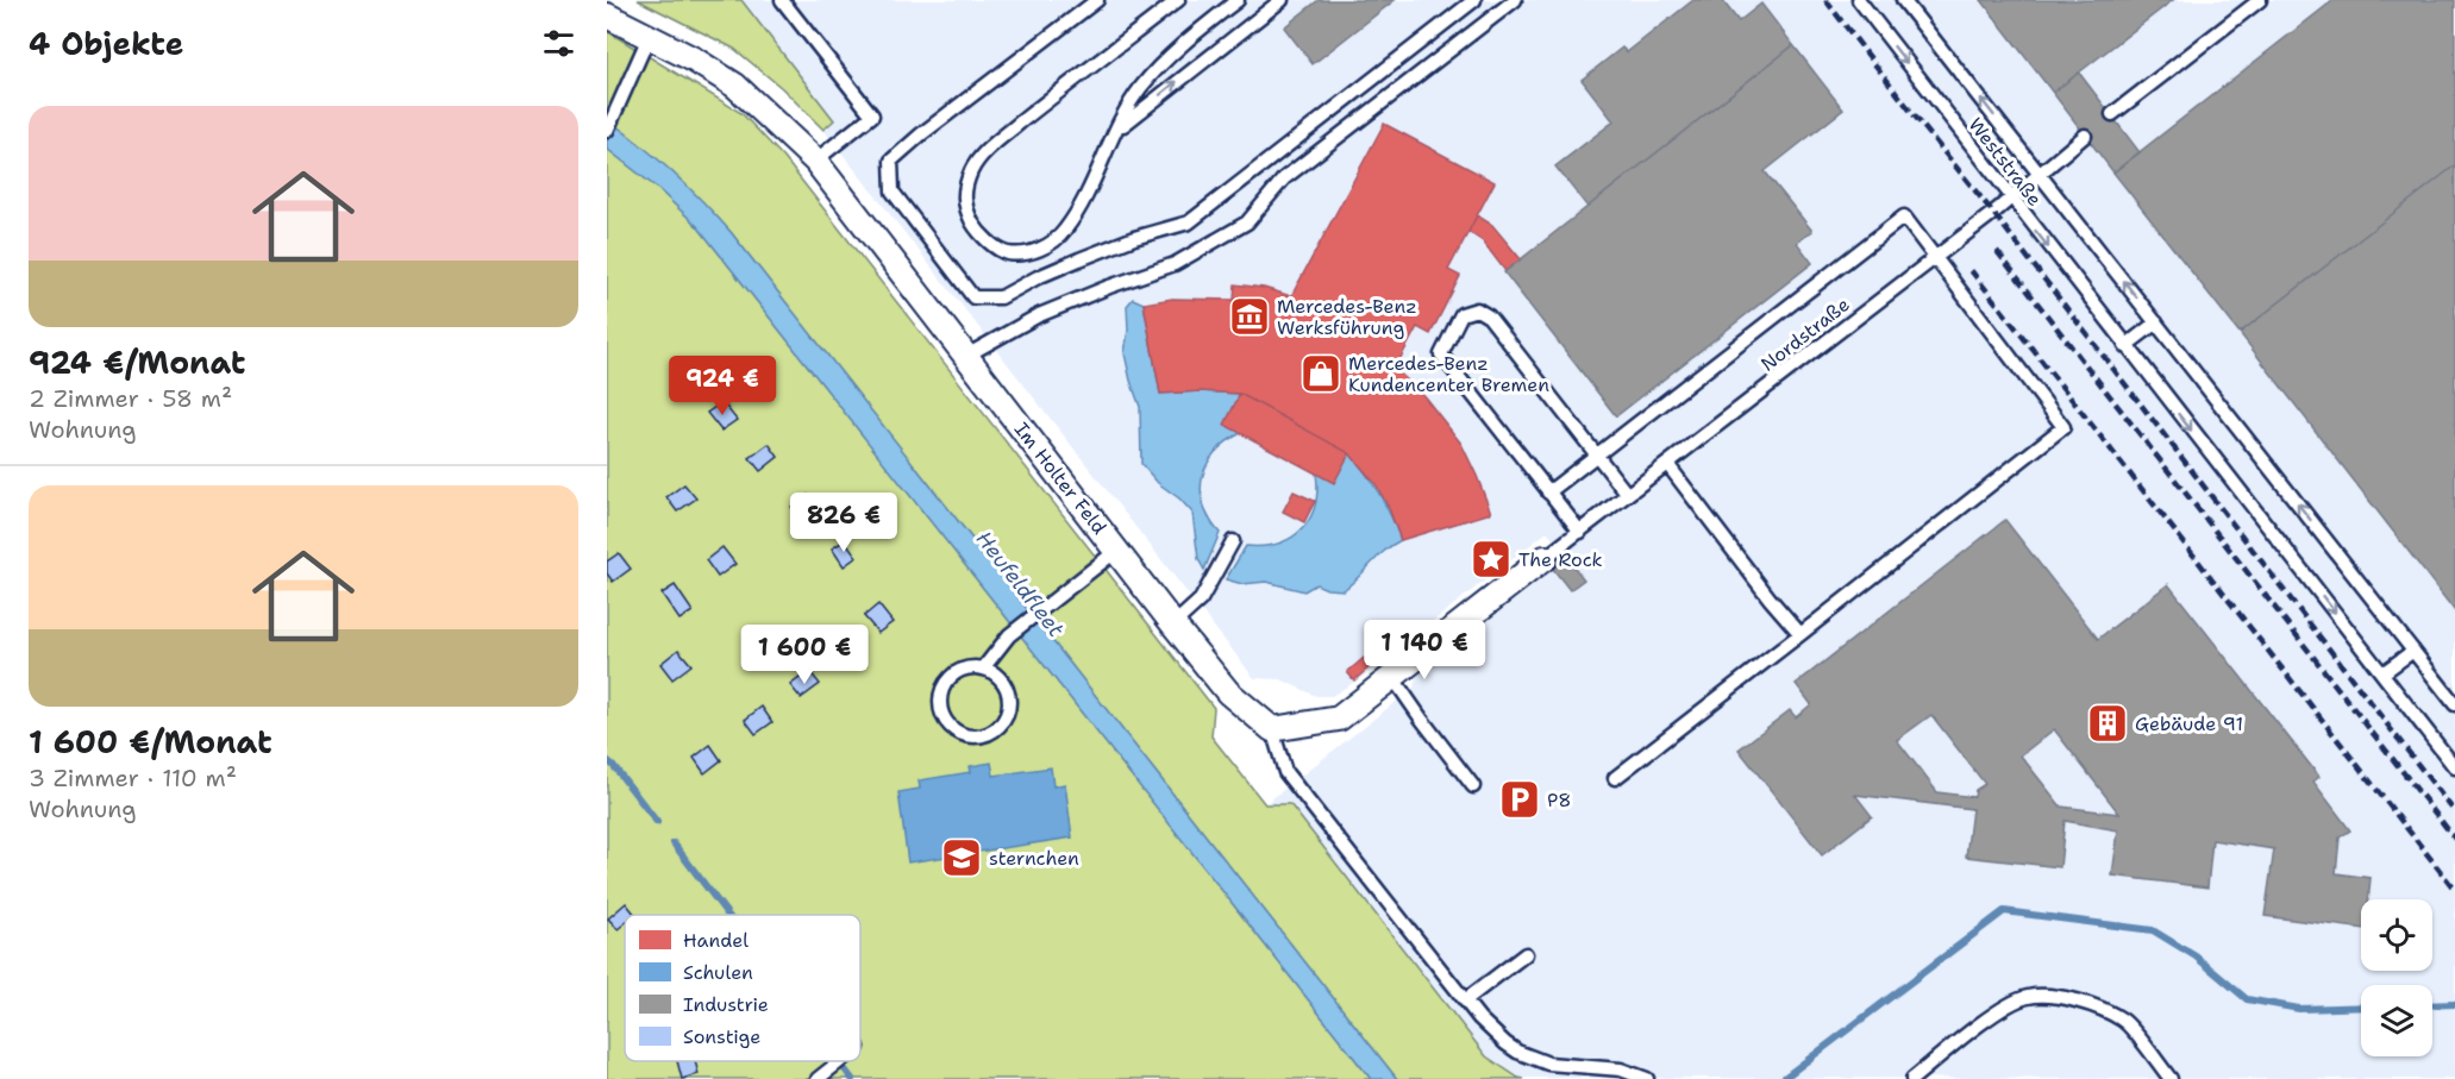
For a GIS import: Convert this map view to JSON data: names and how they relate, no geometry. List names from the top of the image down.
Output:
{
  "streets": {
    "street": ["Im Holter Feld"],
    "lane": ["Weststraße", "Nordstraße"]
  },
  "crossings": [
    ["Weststraße", "Nordstraße"]
  ],
  "water": ["Heufeldfleet"],
  "places": {
    "museum": ["Mercedes-Benz Werksführung"],
    "shop": ["Mercedes-Benz Kundencenter Bremen"],
    "place": ["The Rock"],
    "building": ["Gebäude 91"],
    "parking": ["P8"],
    "school or university": ["sternchen"]
  },
  "legend": [
    "Handel",
    "Schulen",
    "Industrie",
    "Sonstige"
  ],
  "page": {
    "heading": "4 Objekte",
    "list": [
      {
        "name": "924 €/Monat",
        "note": "2 Zimmer · 58 m² · Wohnung"
      },
      {
        "name": "1 600 €/Monat",
        "note": "3 Zimmer · 110 m² · Wohnung"
      }
    ],
    "price": [
      "924 €",
      "826 €",
      "1 140 €",
      "1 600 €"
    ]
  }
}
